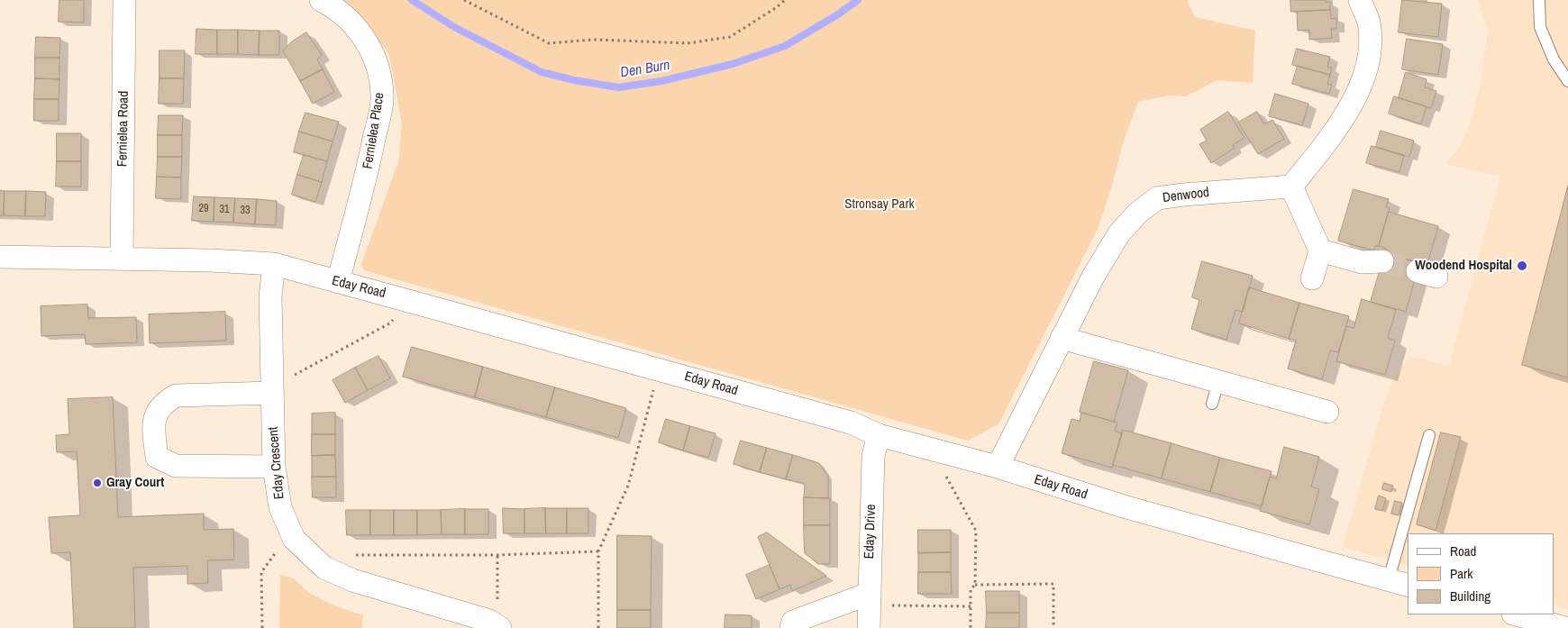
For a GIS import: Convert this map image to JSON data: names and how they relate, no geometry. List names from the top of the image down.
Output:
{
  "streets": {
    "street": [
      "Fernielea Road",
      "Fernielea Place",
      "Denwood",
      "Eday Road",
      "Eday Crescent",
      "Eday Drive"
    ]
  },
  "crossings": [
    ["Fernielea Road", "Eday Road"],
    ["Fernielea Place", "Eday Road"],
    ["Denwood", "Eday Road"],
    ["Eday Road", "Eday Crescent"],
    ["Eday Road", "Eday Drive"]
  ],
  "water": ["Den Burn"],
  "parks": ["Stronsay Park"],
  "places": ["Woodend Hospital", "Gray Court"],
  "house_numbers": ["29", "31", "33"],
  "legend": ["Road", "Park", "Building"]
}
